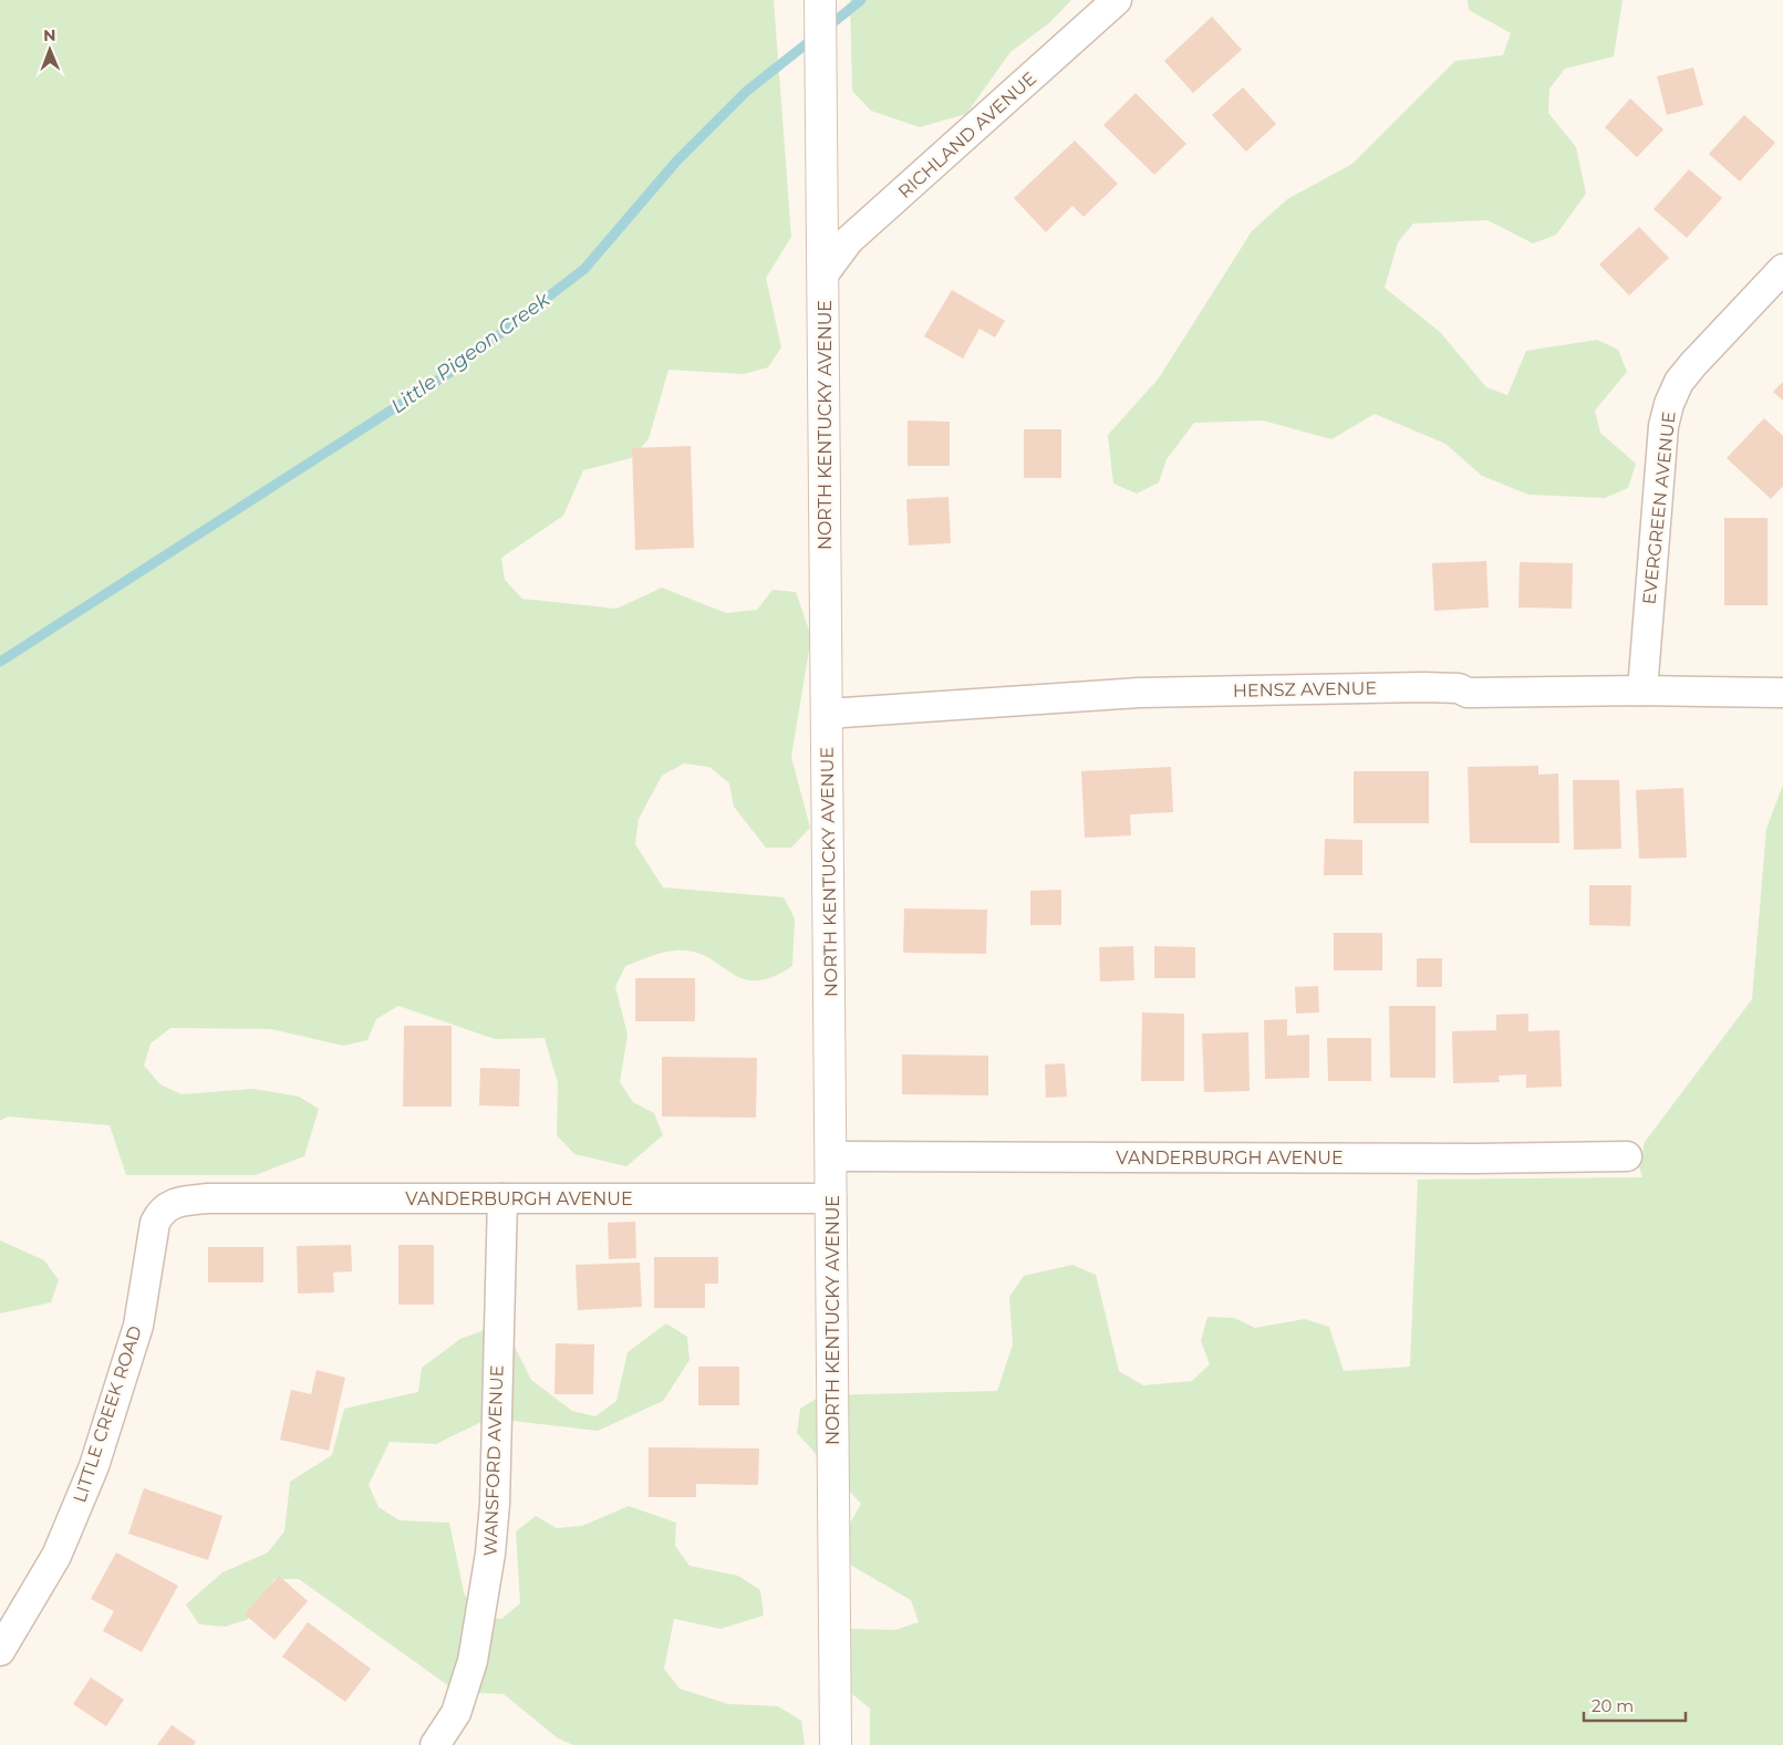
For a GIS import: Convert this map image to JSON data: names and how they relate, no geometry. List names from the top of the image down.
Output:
{
  "streets": {
    "street": [
      "RICHLAND AVENUE",
      "NORTH KENTUCKY AVENUE",
      "EVERGREEN AVENUE",
      "HENSZ AVENUE",
      "VANDERBURGH AVENUE",
      "LITTLE CREEK ROAD",
      "WANSFORD AVENUE"
    ]
  },
  "crossings": [
    ["RICHLAND AVENUE", "NORTH KENTUCKY AVENUE"],
    ["NORTH KENTUCKY AVENUE", "HENSZ AVENUE"],
    ["NORTH KENTUCKY AVENUE", "VANDERBURGH AVENUE"],
    ["EVERGREEN AVENUE", "HENSZ AVENUE"],
    ["VANDERBURGH AVENUE", "LITTLE CREEK ROAD"],
    ["VANDERBURGH AVENUE", "WANSFORD AVENUE"]
  ],
  "water": ["Little Pigeon Creek"],
  "scale_bar": "20 m",
  "north": "top"
}
